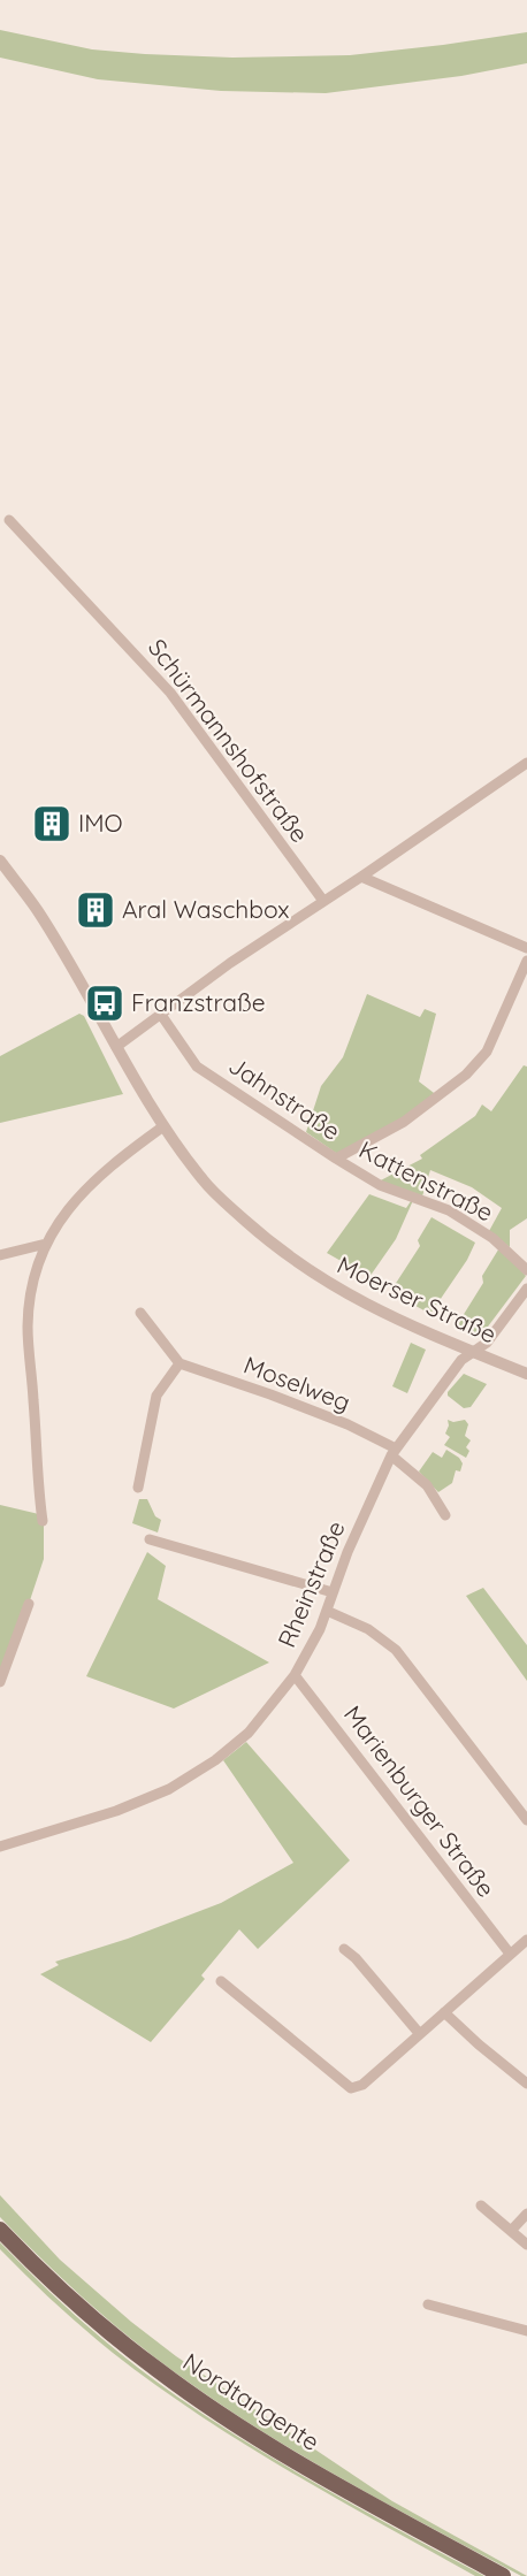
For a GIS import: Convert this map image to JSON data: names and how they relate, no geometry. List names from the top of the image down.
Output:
{
  "streets": {
    "main road": ["Nordtangente"],
    "street": [
      "Schürmannshofstraße",
      "Jahnstraße",
      "Kattenstraße",
      "Moerser Straße",
      "Moselweg",
      "Rheinstraße",
      "Marienburger Straße"
    ]
  },
  "crossings": [
    ["Jahnstraße", "Kattenstraße"],
    ["Moerser Straße", "Rheinstraße"],
    ["Moselweg", "Rheinstraße"],
    ["Rheinstraße", "Marienburger Straße"]
  ],
  "places": {
    "building": ["IMO", "Aral Waschbox"],
    "bus stop": ["Franzstraße"]
  }
}
